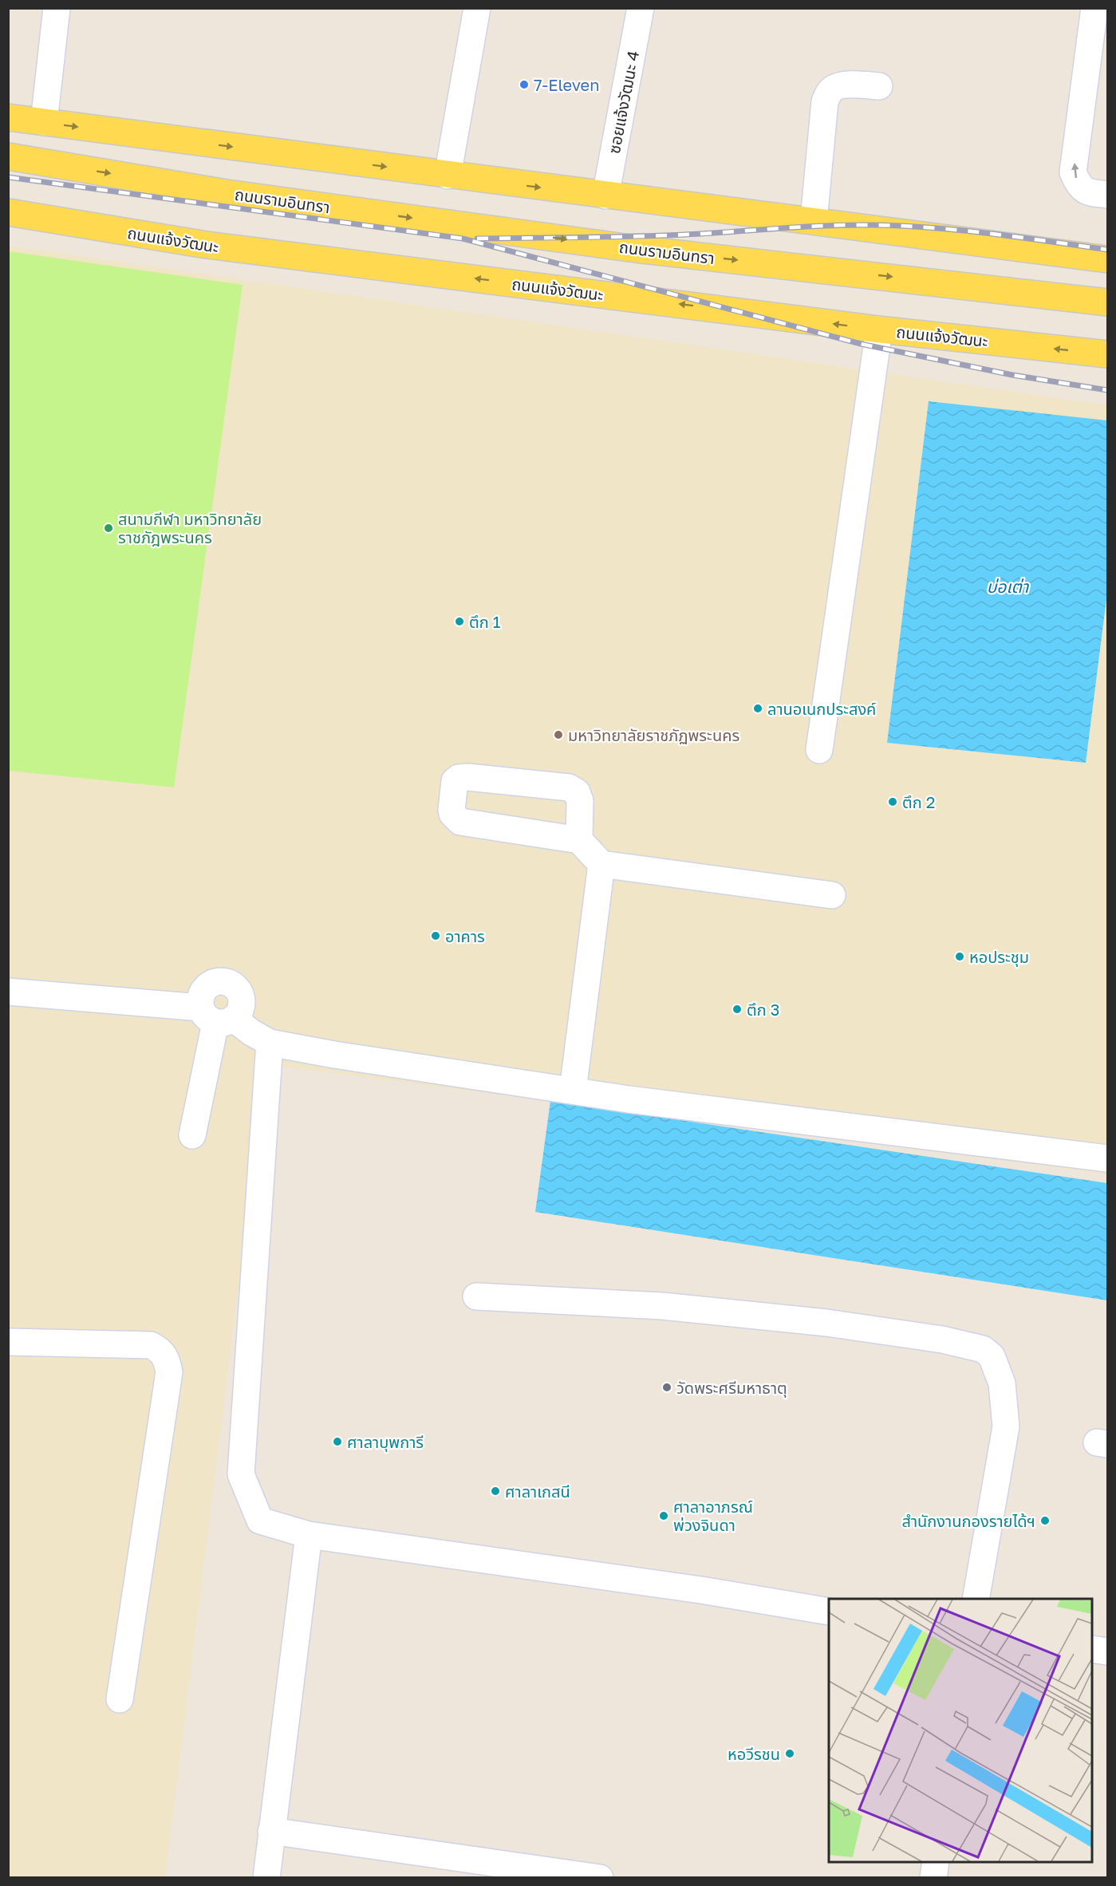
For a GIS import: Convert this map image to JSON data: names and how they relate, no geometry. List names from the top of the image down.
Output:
{
  "streets": {
    "main road": ["ถนนรามอินทรา", "ถนนแจ้งวัฒนะ"],
    "street": ["ซอยแจ้งวัฒนะ 4"]
  },
  "water": ["บ่อเต่า"],
  "places": [
    "7-Eleven",
    "สนามกีฬา มหาวิทยาลัย ราชภัฎพระนคร",
    "ตึก 1",
    "ลานอเนกประสงค์",
    "มหาวิทยาลัยราชภัฏพระนคร",
    "ตึก 2",
    "อาคาร",
    "หอประชุม",
    "ตึก 3",
    "วัดพระศรีมหาธาตุ",
    "ศาลาบุพการี",
    "ศาลาเกสนี",
    "ศาลาอาภรณ์ พ่วงจินดา",
    "สำนักงานกองรายได้ฯ",
    "หอวีรชน"
  ]
}
